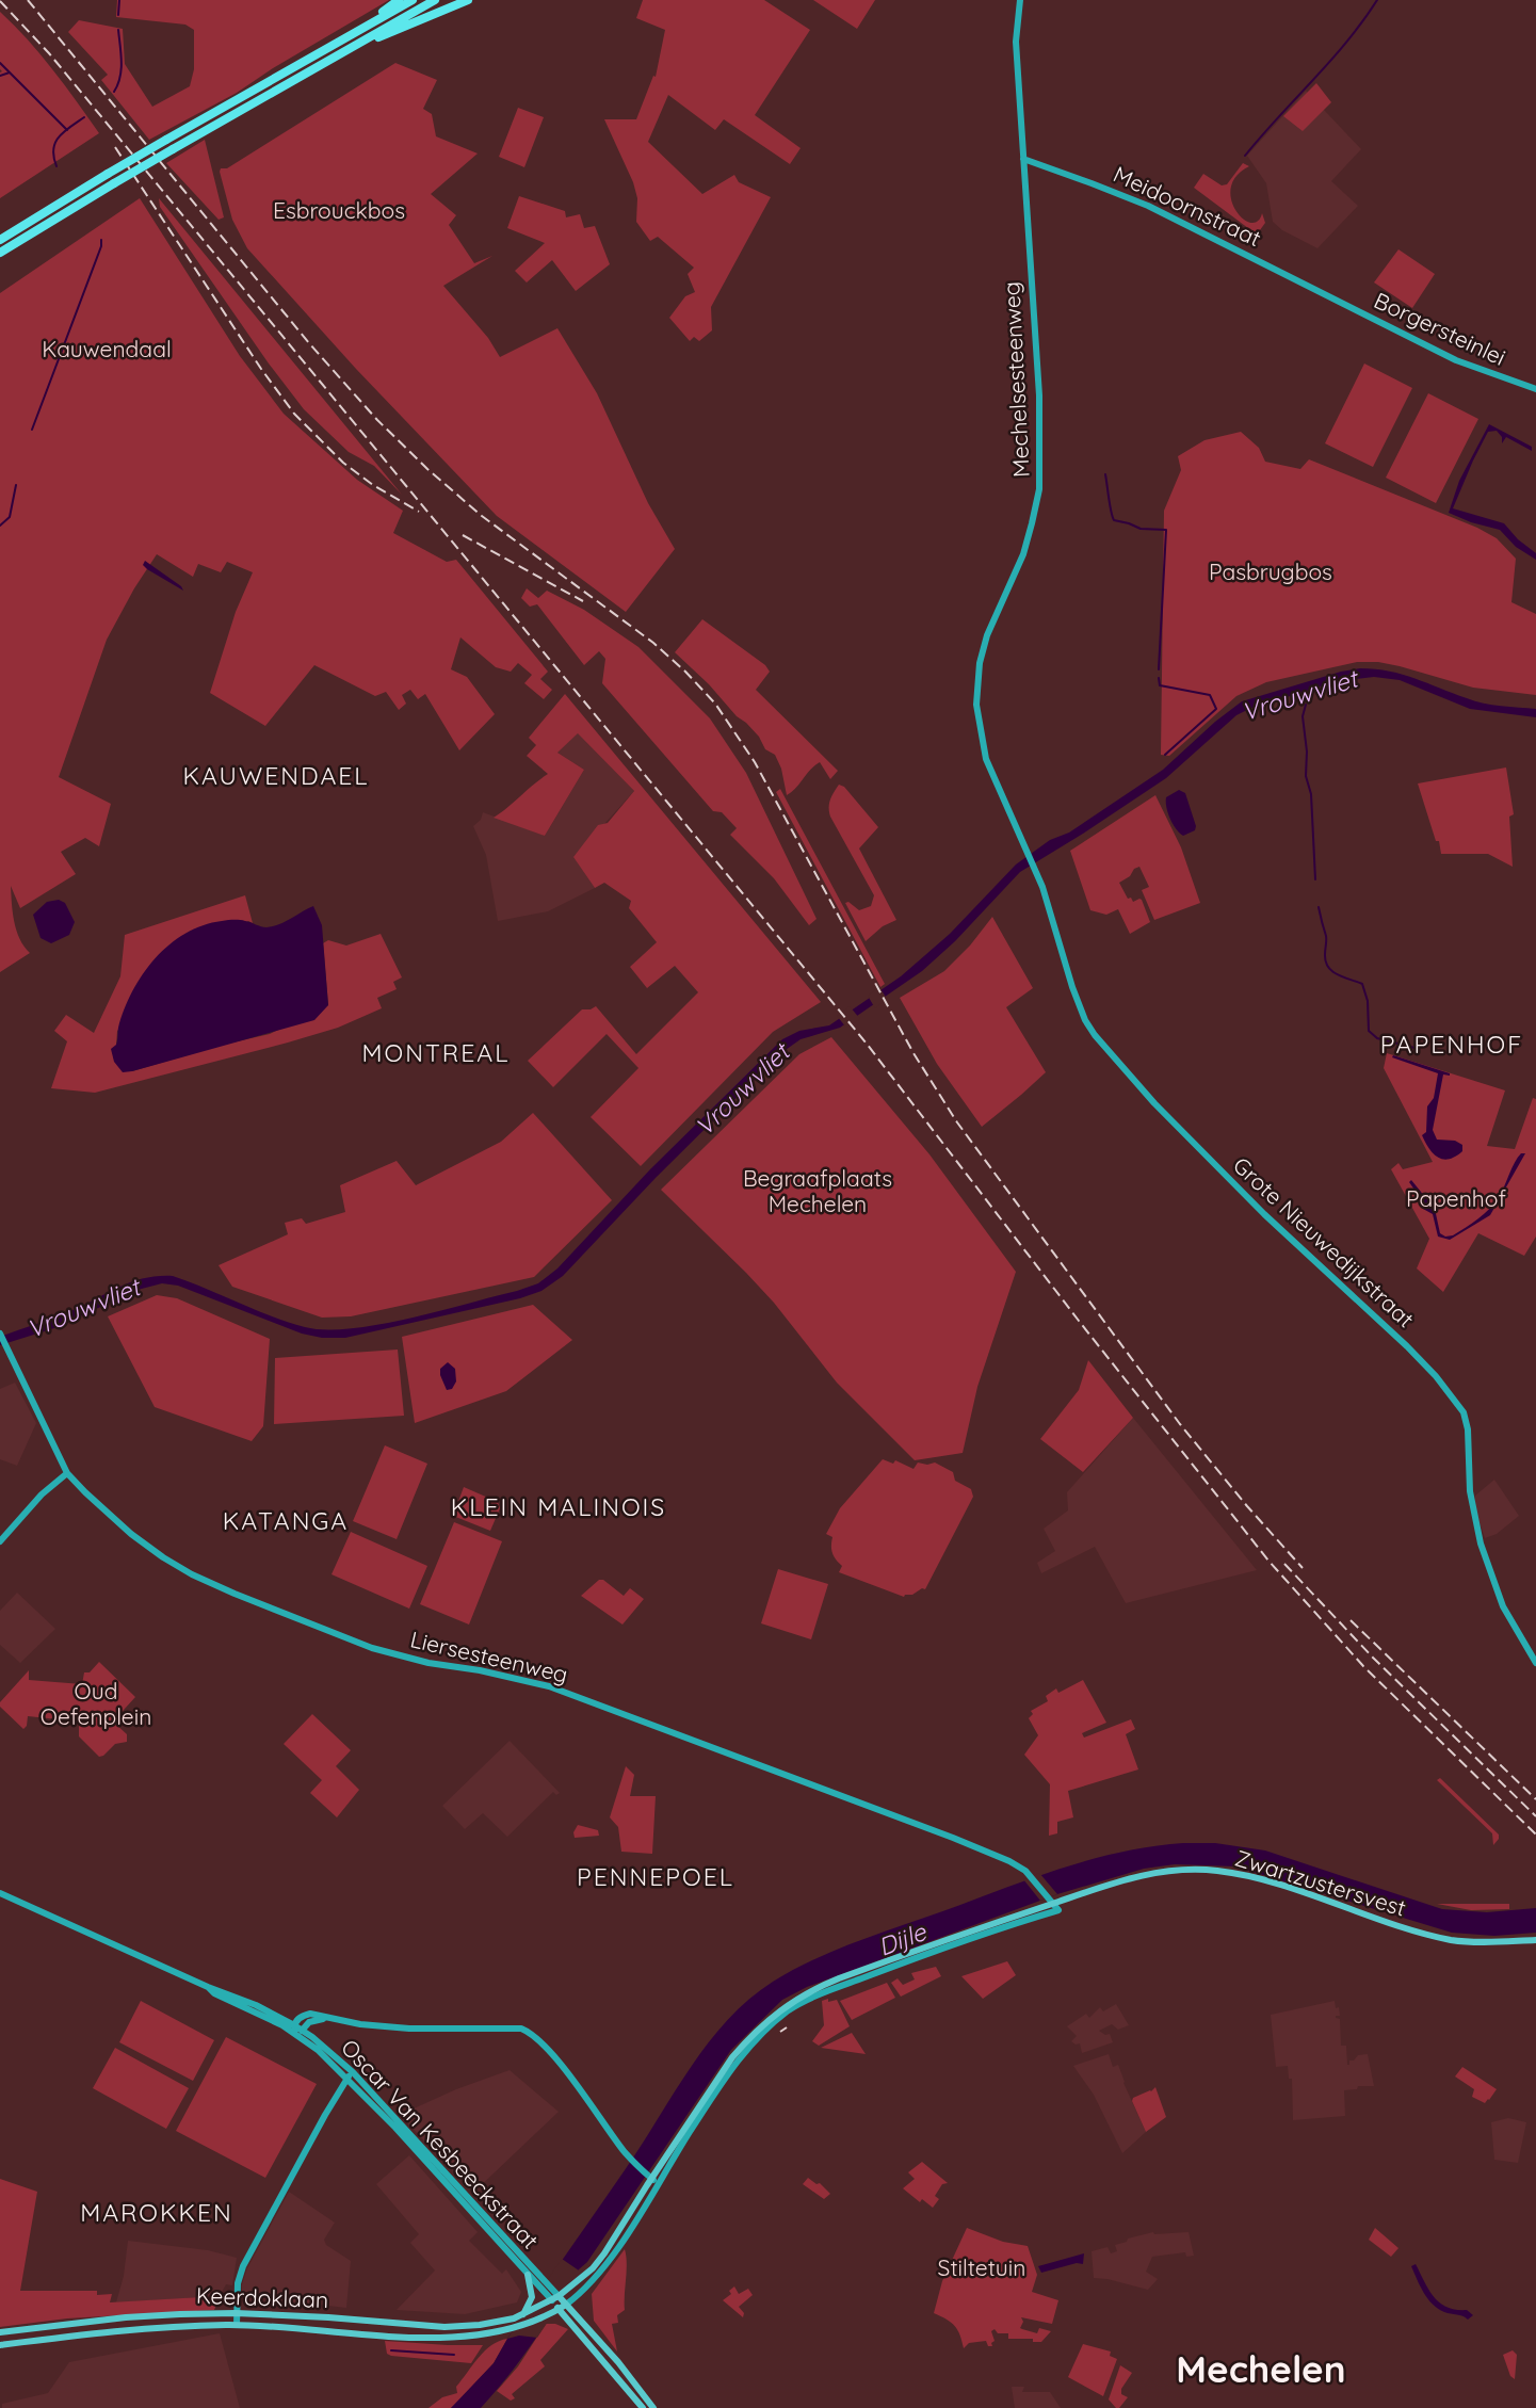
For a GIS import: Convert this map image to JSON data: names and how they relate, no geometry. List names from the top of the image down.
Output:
{
  "streets": {
    "main road": [
      "Meidoornstraat",
      "Borgersteinlei",
      "Mechelsesteenweg",
      "Grote Nieuwedijkstraat",
      "Liersesteenweg",
      "Zwartzustersvest",
      "Oscar Van Kesbeeckstraat",
      "Keerdoklaan"
    ]
  },
  "crossings": [
    ["Meidoornstraat", "Borgersteinlei"],
    ["Meidoornstraat", "Mechelsesteenweg"],
    ["Mechelsesteenweg", "Grote Nieuwedijkstraat"],
    ["Liersesteenweg", "Zwartzustersvest"],
    ["Zwartzustersvest", "Oscar Van Kesbeeckstraat"],
    ["Zwartzustersvest", "Keerdoklaan"],
    ["Oscar Van Kesbeeckstraat", "Keerdoklaan"]
  ],
  "districts": [
    "KAUWENDAEL",
    "PAPENHOF",
    "MONTREAL",
    "KLEIN MALINOIS",
    "KATANGA",
    "PENNEPOEL",
    "MAROKKEN",
    "Mechelen"
  ],
  "water": ["Vrouwvliet", "Dijle"],
  "parks": [
    "Esbrouckbos",
    "Kauwendaal",
    "Pasbrugbos",
    "Begraafplaats Mechelen",
    "Papenhof",
    "Oud Oefenplein",
    "Stiltetuin"
  ]
}
